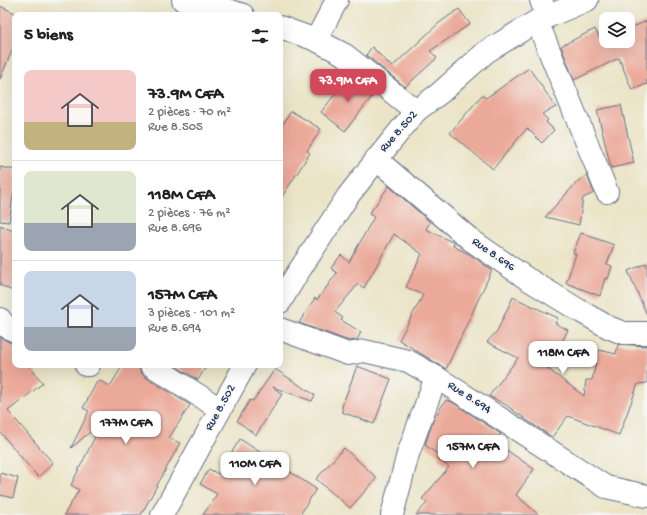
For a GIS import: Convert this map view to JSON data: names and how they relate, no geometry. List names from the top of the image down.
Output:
{
  "streets": {
    "street": ["Rue 8.502", "Rue 8.696", "Rue 8.694"]
  },
  "crossings": [
    ["Rue 8.502", "Rue 8.696"]
  ],
  "page": {
    "heading": "5 biens",
    "list": [
      {
        "name": "73.9M CFA",
        "note": "2 pièces · 70 m² · Rue 8.505"
      },
      {
        "name": "118M CFA",
        "note": "2 pièces · 76 m² · Rue 8.696"
      },
      {
        "name": "157M CFA",
        "note": "3 pièces · 101 m² · Rue 8.694"
      }
    ],
    "price": [
      "73.9M CFA",
      "118M CFA",
      "177M CFA",
      "157M CFA",
      "110M CFA"
    ]
  }
}
